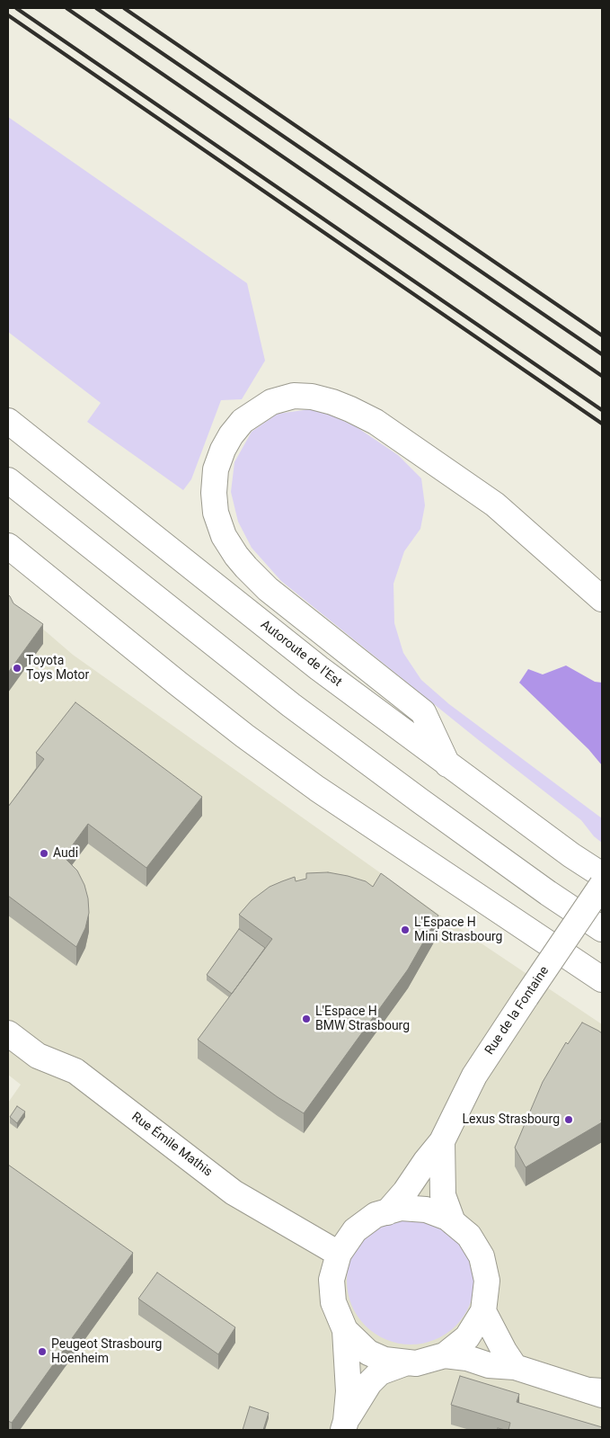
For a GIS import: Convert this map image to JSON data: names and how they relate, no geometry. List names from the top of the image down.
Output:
{
  "streets": {
    "main road": ["Autoroute de l’Est", "Rue de la Fontaine", "Rue Émile Mathis"]
  },
  "crossings": [
    ["Rue de la Fontaine", "Rue Émile Mathis"]
  ],
  "places": [
    "Toyota Toys Motor",
    "Audi",
    "L'Espace H Mini Strasbourg",
    "L'Espace H BMW Strasbourg",
    "Lexus Strasbourg",
    "Peugeot Strasbourg Hoenheim"
  ]
}
